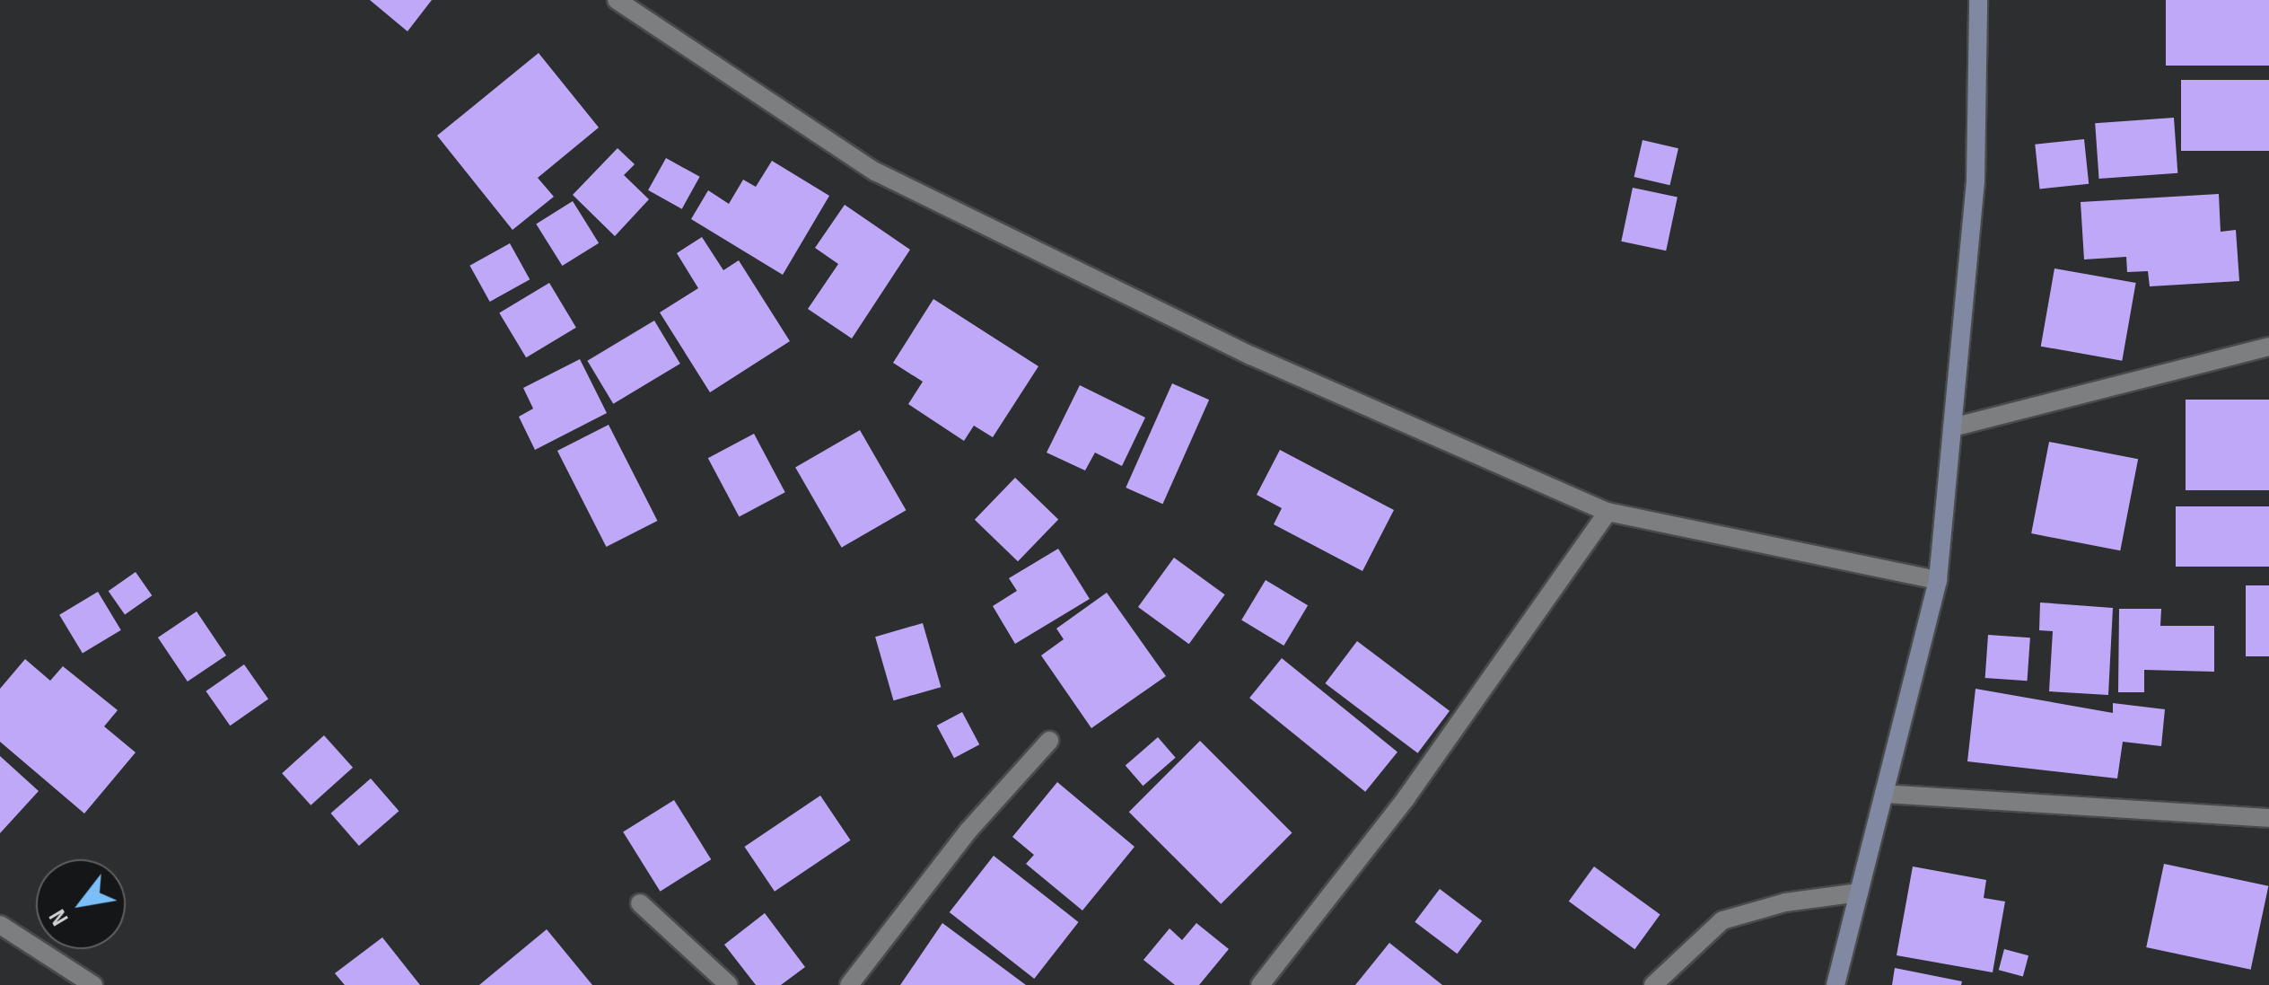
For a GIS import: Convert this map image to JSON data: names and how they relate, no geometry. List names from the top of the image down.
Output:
{
  "north": "bottom left"
}
